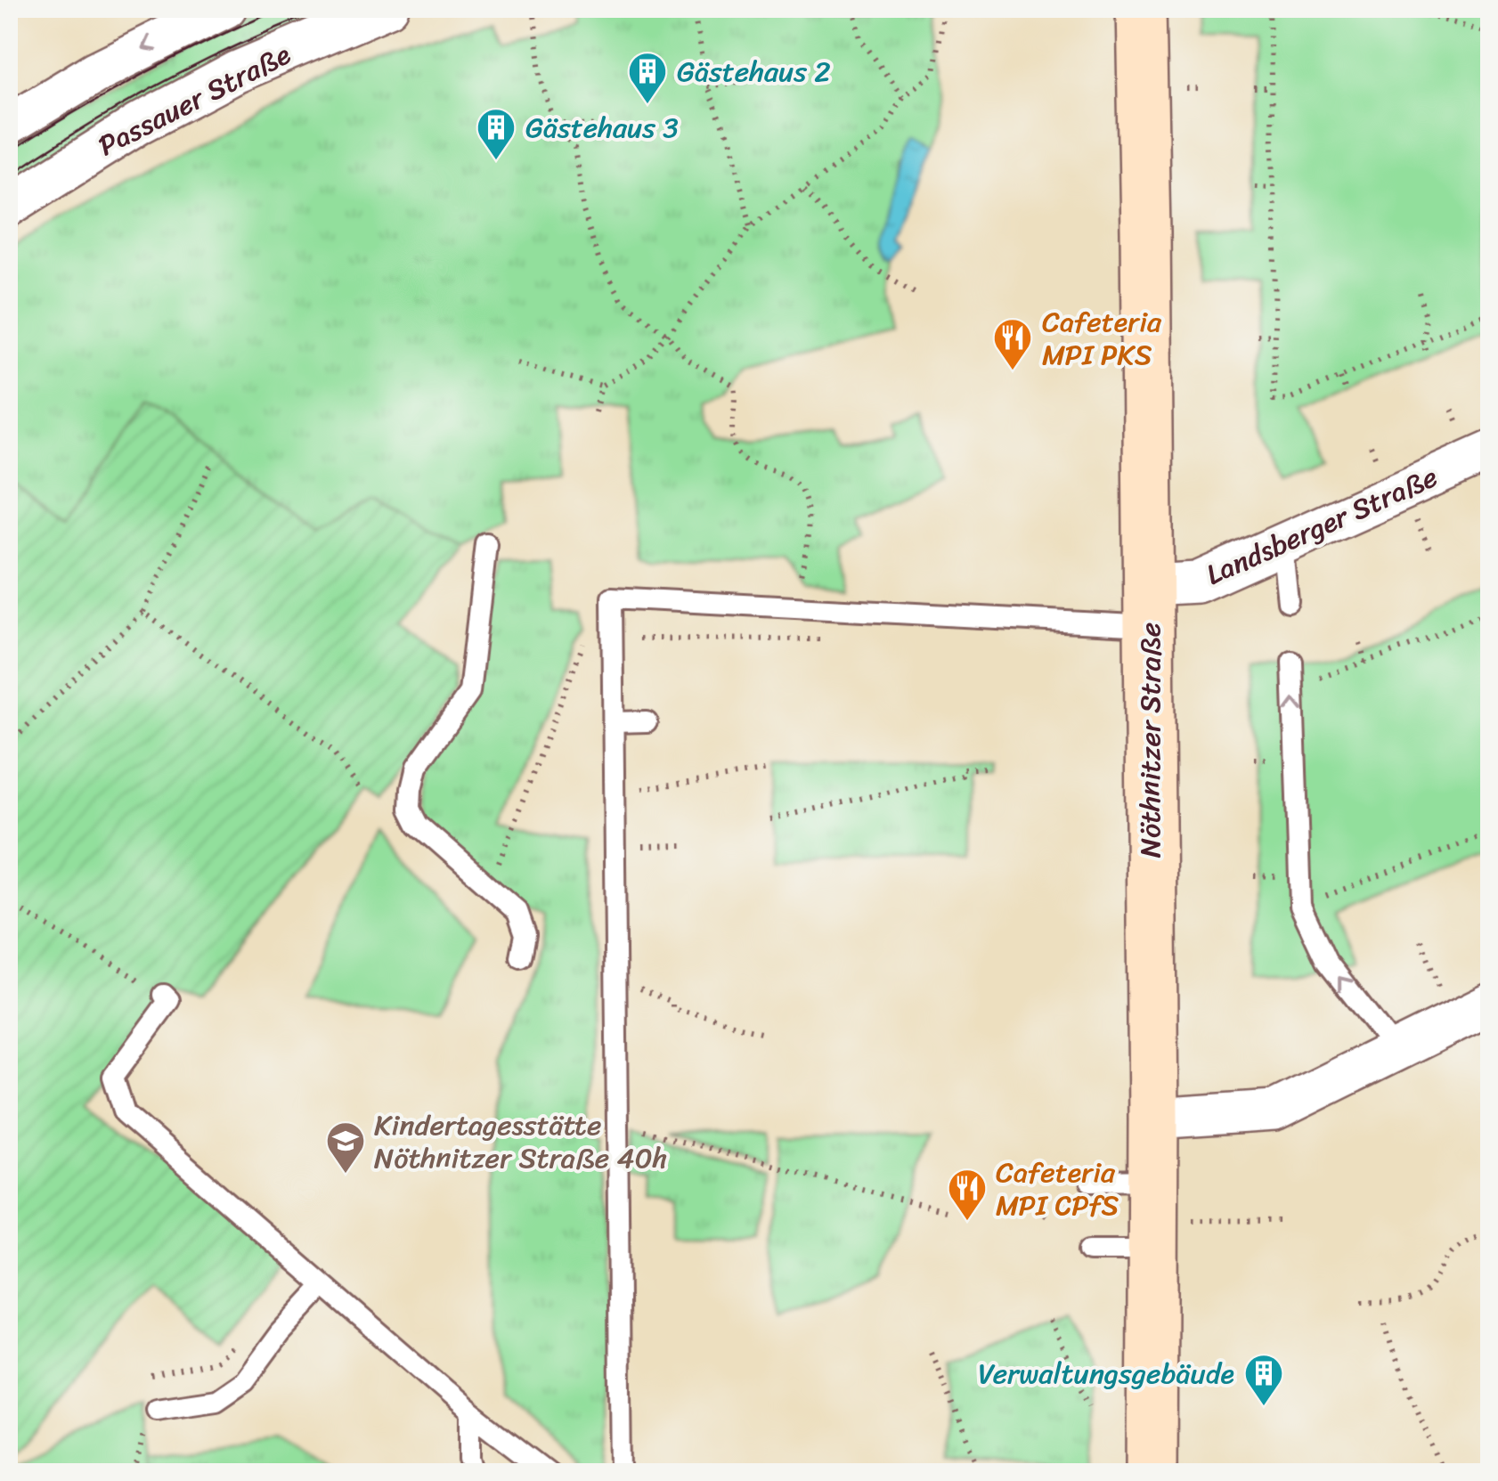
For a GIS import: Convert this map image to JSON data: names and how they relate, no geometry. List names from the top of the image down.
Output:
{
  "streets": {
    "street": ["Passauer Straße", "Landsberger Straße", "Nöthnitzer Straße"]
  },
  "crossings": [
    ["Landsberger Straße", "Nöthnitzer Straße"]
  ],
  "places": {
    "building": ["Gästehaus 2", "Gästehaus 3", "Verwaltungsgebäude"],
    "restaurant": ["Cafeteria MPI PKS", "Cafeteria MPI CPfS"],
    "school or university": ["Kindertagesstätte Nöthnitzer Straße 40h"]
  }
}
